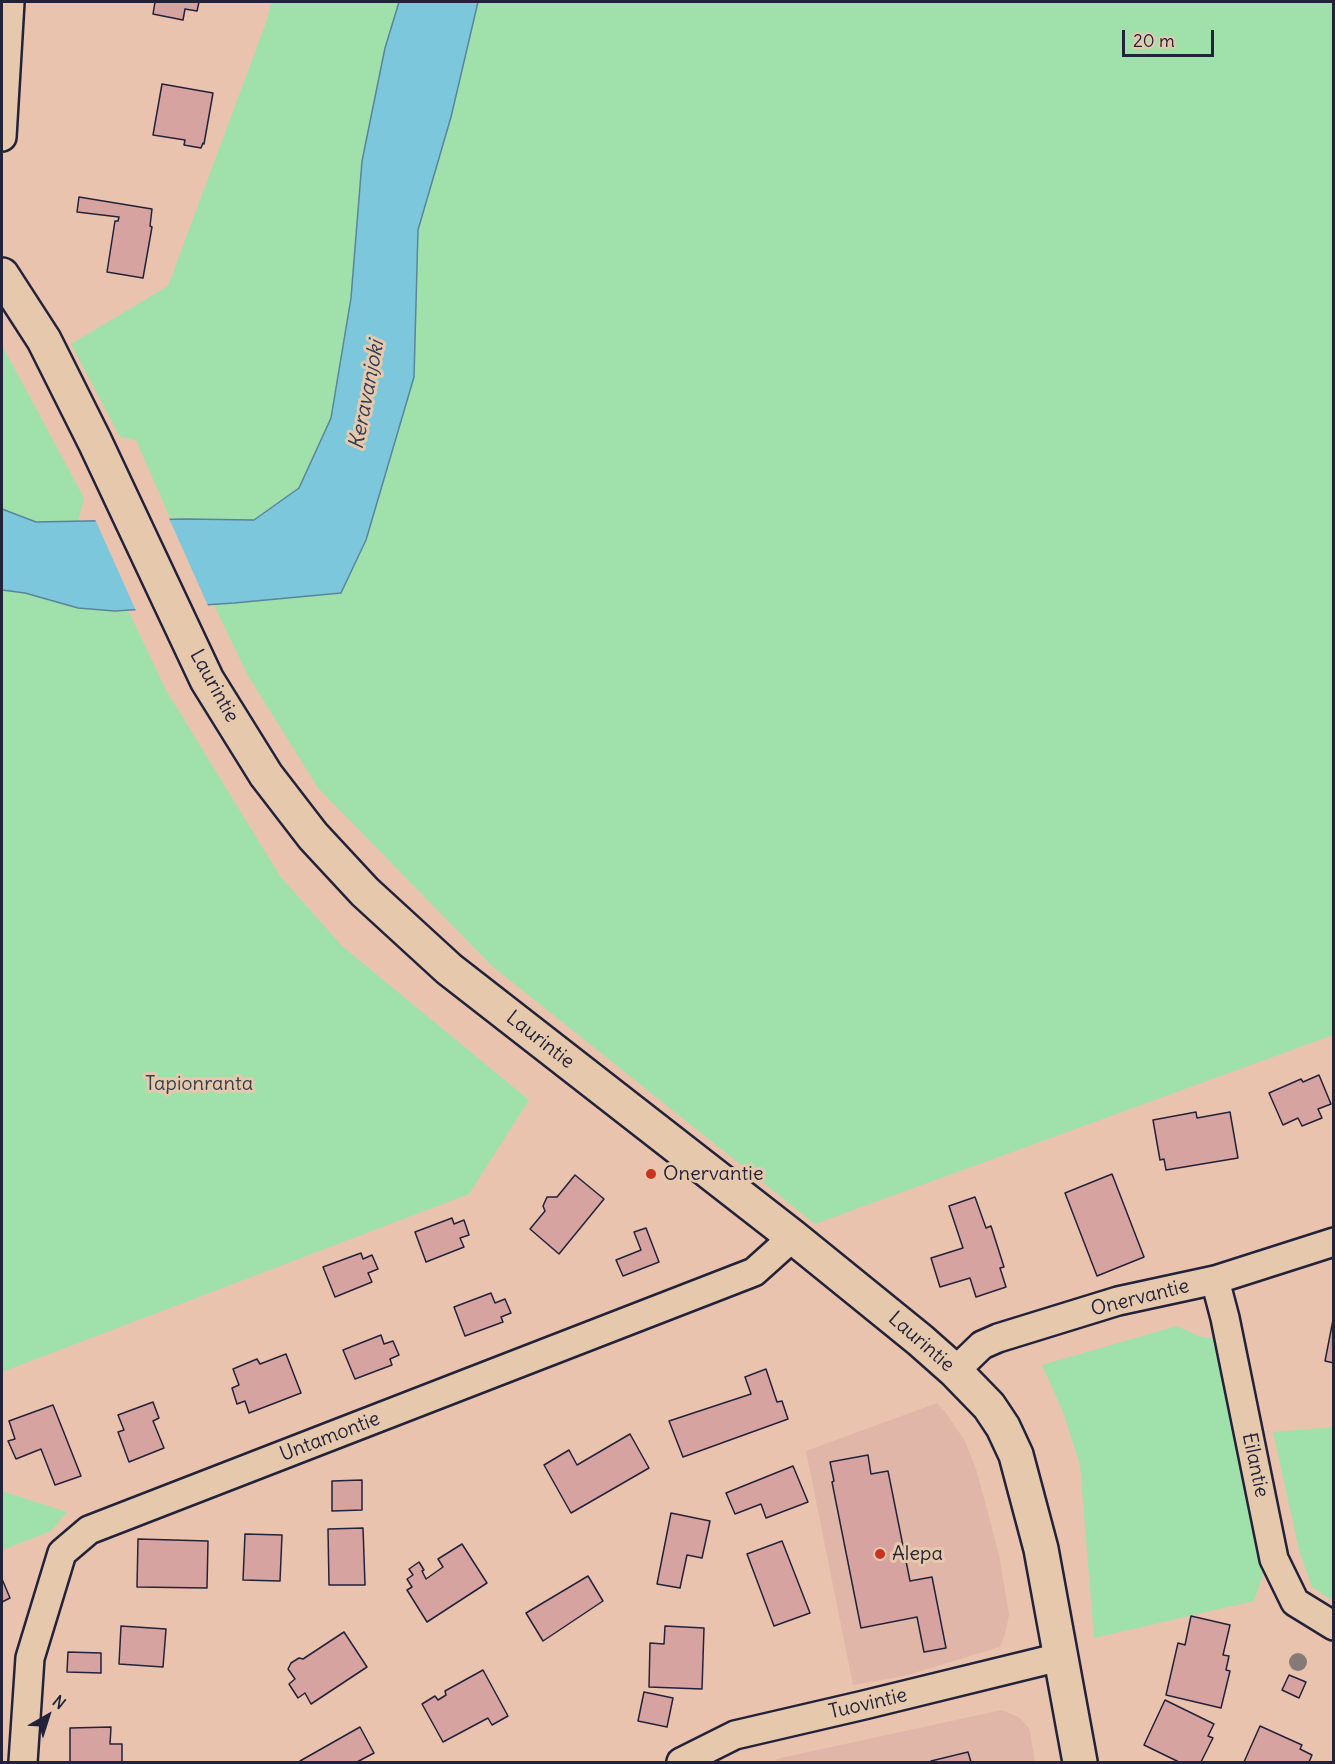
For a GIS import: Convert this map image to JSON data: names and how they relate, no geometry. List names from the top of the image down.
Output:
{
  "streets": {
    "street": [
      "Laurintie",
      "Onervantie",
      "Untamontie",
      "Eilantie",
      "Tuovintie"
    ]
  },
  "crossings": [
    ["Laurintie", "Onervantie"],
    ["Laurintie", "Untamontie"],
    ["Laurintie", "Tuovintie"],
    ["Onervantie", "Eilantie"]
  ],
  "water": ["Keravanjoki"],
  "parks": ["Tapionranta"],
  "places": ["Onervantie", "Alepa"],
  "scale_bar": "20 m",
  "north": "top right"
}
